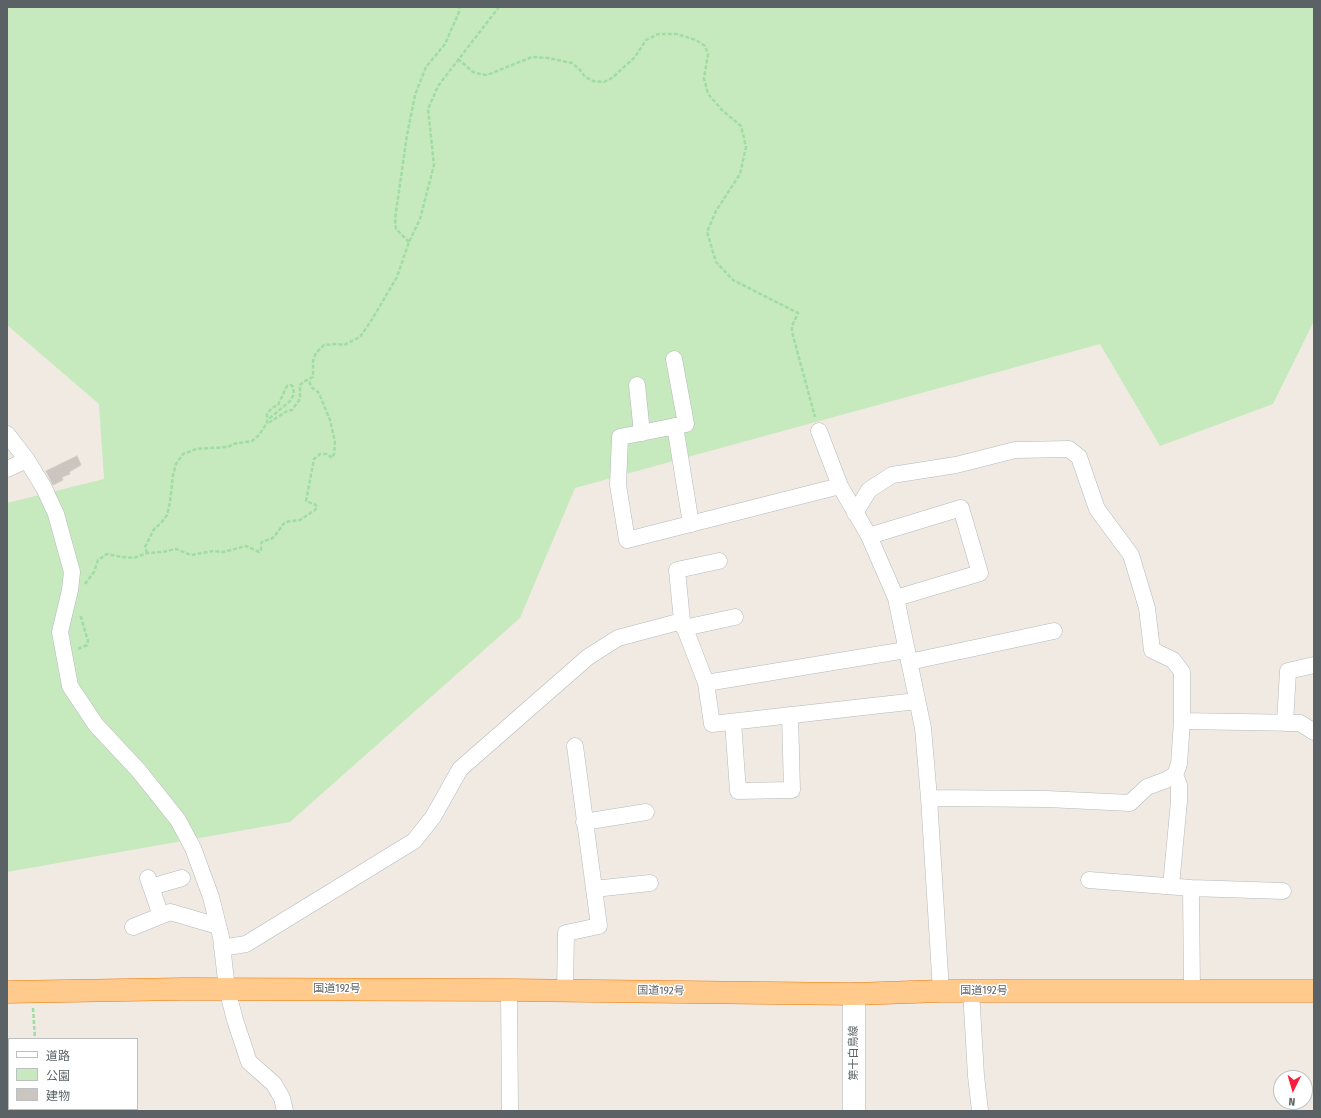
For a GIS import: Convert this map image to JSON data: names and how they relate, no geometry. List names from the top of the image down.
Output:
{
  "streets": {
    "highway": ["国道192号"],
    "main road": ["第十白鳥線"]
  },
  "crossings": [
    ["国道192号", "第十白鳥線"]
  ],
  "legend": ["道路", "公園", "建物"],
  "north": "bottom"
}
